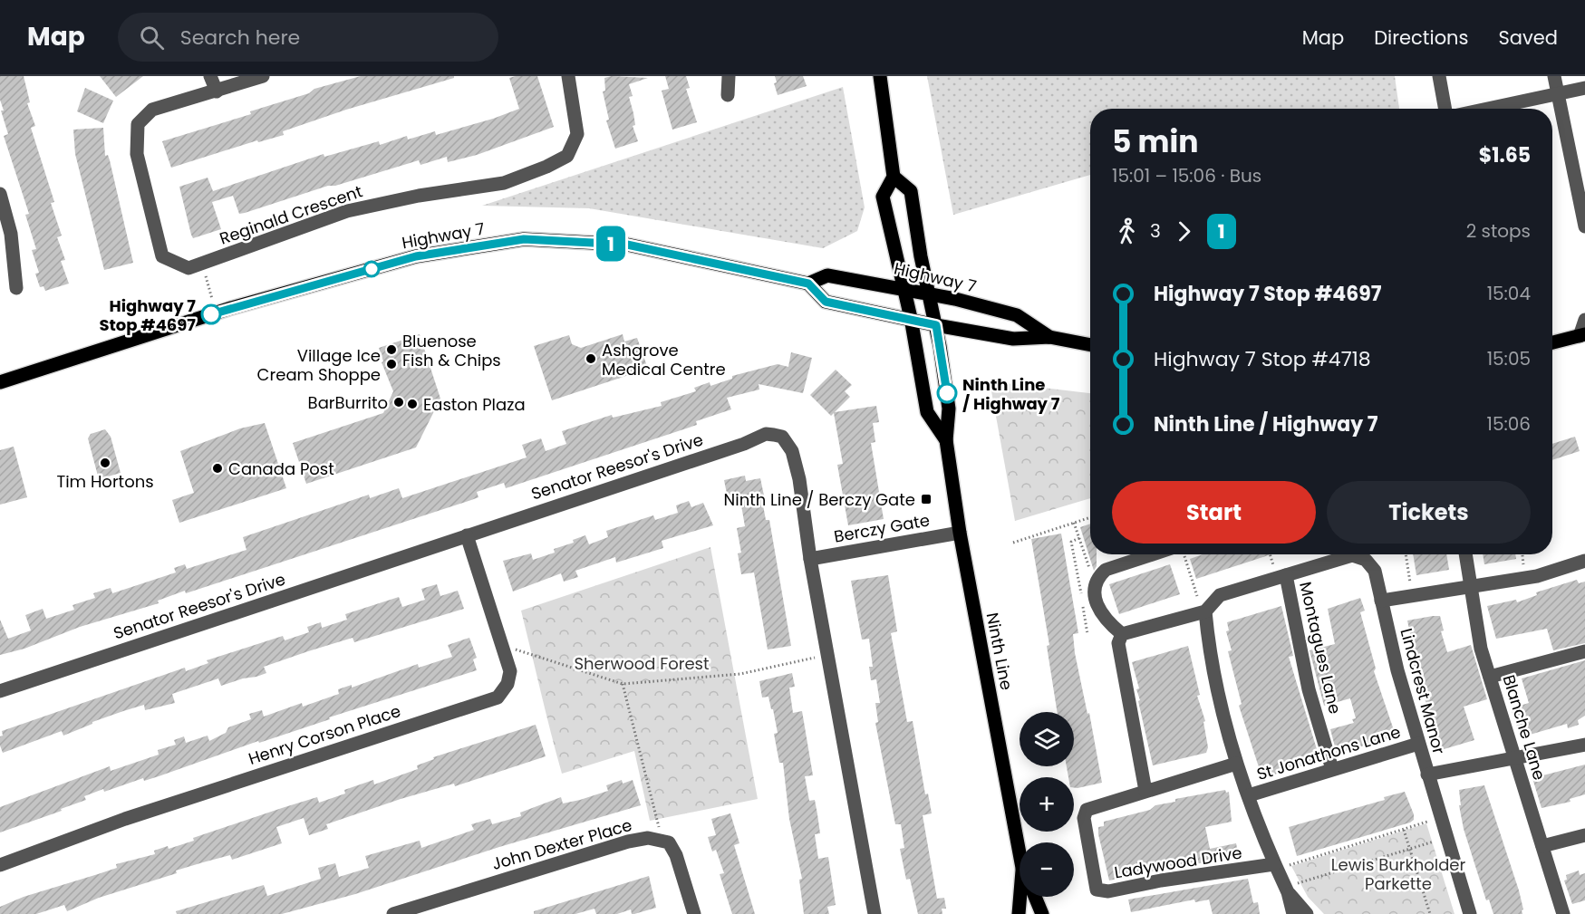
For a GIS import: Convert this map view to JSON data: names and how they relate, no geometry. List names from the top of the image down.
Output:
{
  "streets": {
    "main road": ["Highway 7", "Ninth Line"],
    "street": [
      "Reginald Crescent",
      "Senator Reesor's Drive",
      "Berczy Gate",
      "Montagues Lane",
      "Lindcrest Manor",
      "Blanche Lane",
      "Henry Corson Place",
      "St Jonathons Lane",
      "John Dexter Place",
      "Ladywood Drive"
    ]
  },
  "crossings": [
    ["Highway 7", "Ninth Line"],
    ["Senator Reesor's Drive", "Berczy Gate"],
    ["Senator Reesor's Drive", "Henry Corson Place"],
    ["Berczy Gate", "Ninth Line"],
    ["Montagues Lane", "Lindcrest Manor"],
    ["Montagues Lane", "St Jonathons Lane"],
    ["Lindcrest Manor", "St Jonathons Lane"]
  ],
  "parks": ["Sherwood Forest", "Lewis Burkholder Parkette"],
  "places": {
    "other": [
      "Highway 7 Stop #4697",
      "Bluenose Fish & Chips",
      "Ashgrove Medical Centre",
      "Village Ice Cream Shoppe",
      "Ninth Line / Highway 7",
      "BarBurrito",
      "Easton Plaza",
      "Tim Hortons",
      "Canada Post"
    ],
    "transit": ["Ninth Line / Berczy Gate"]
  },
  "lines": ["bus line 1"],
  "page": {
    "header": "Map",
    "search": "Search here",
    "nav": ["Map", "Directions", "Saved"],
    "on_map": "1",
    "heading": ["5 min", "15:01 – 15:06 · Bus", "$1.65"],
    "legs": ["3", "1", "2 stops"],
    "list": [
      {
        "name": "Highway 7 Stop #4697",
        "value": "15:04"
      },
      {
        "name": "Highway 7 Stop #4718",
        "value": "15:05"
      },
      {
        "name": "Ninth Line / Highway 7",
        "value": "15:06"
      }
    ],
    "buttons": ["Start", "Tickets"],
    "map_buttons": ["+", "−"]
  }
}
